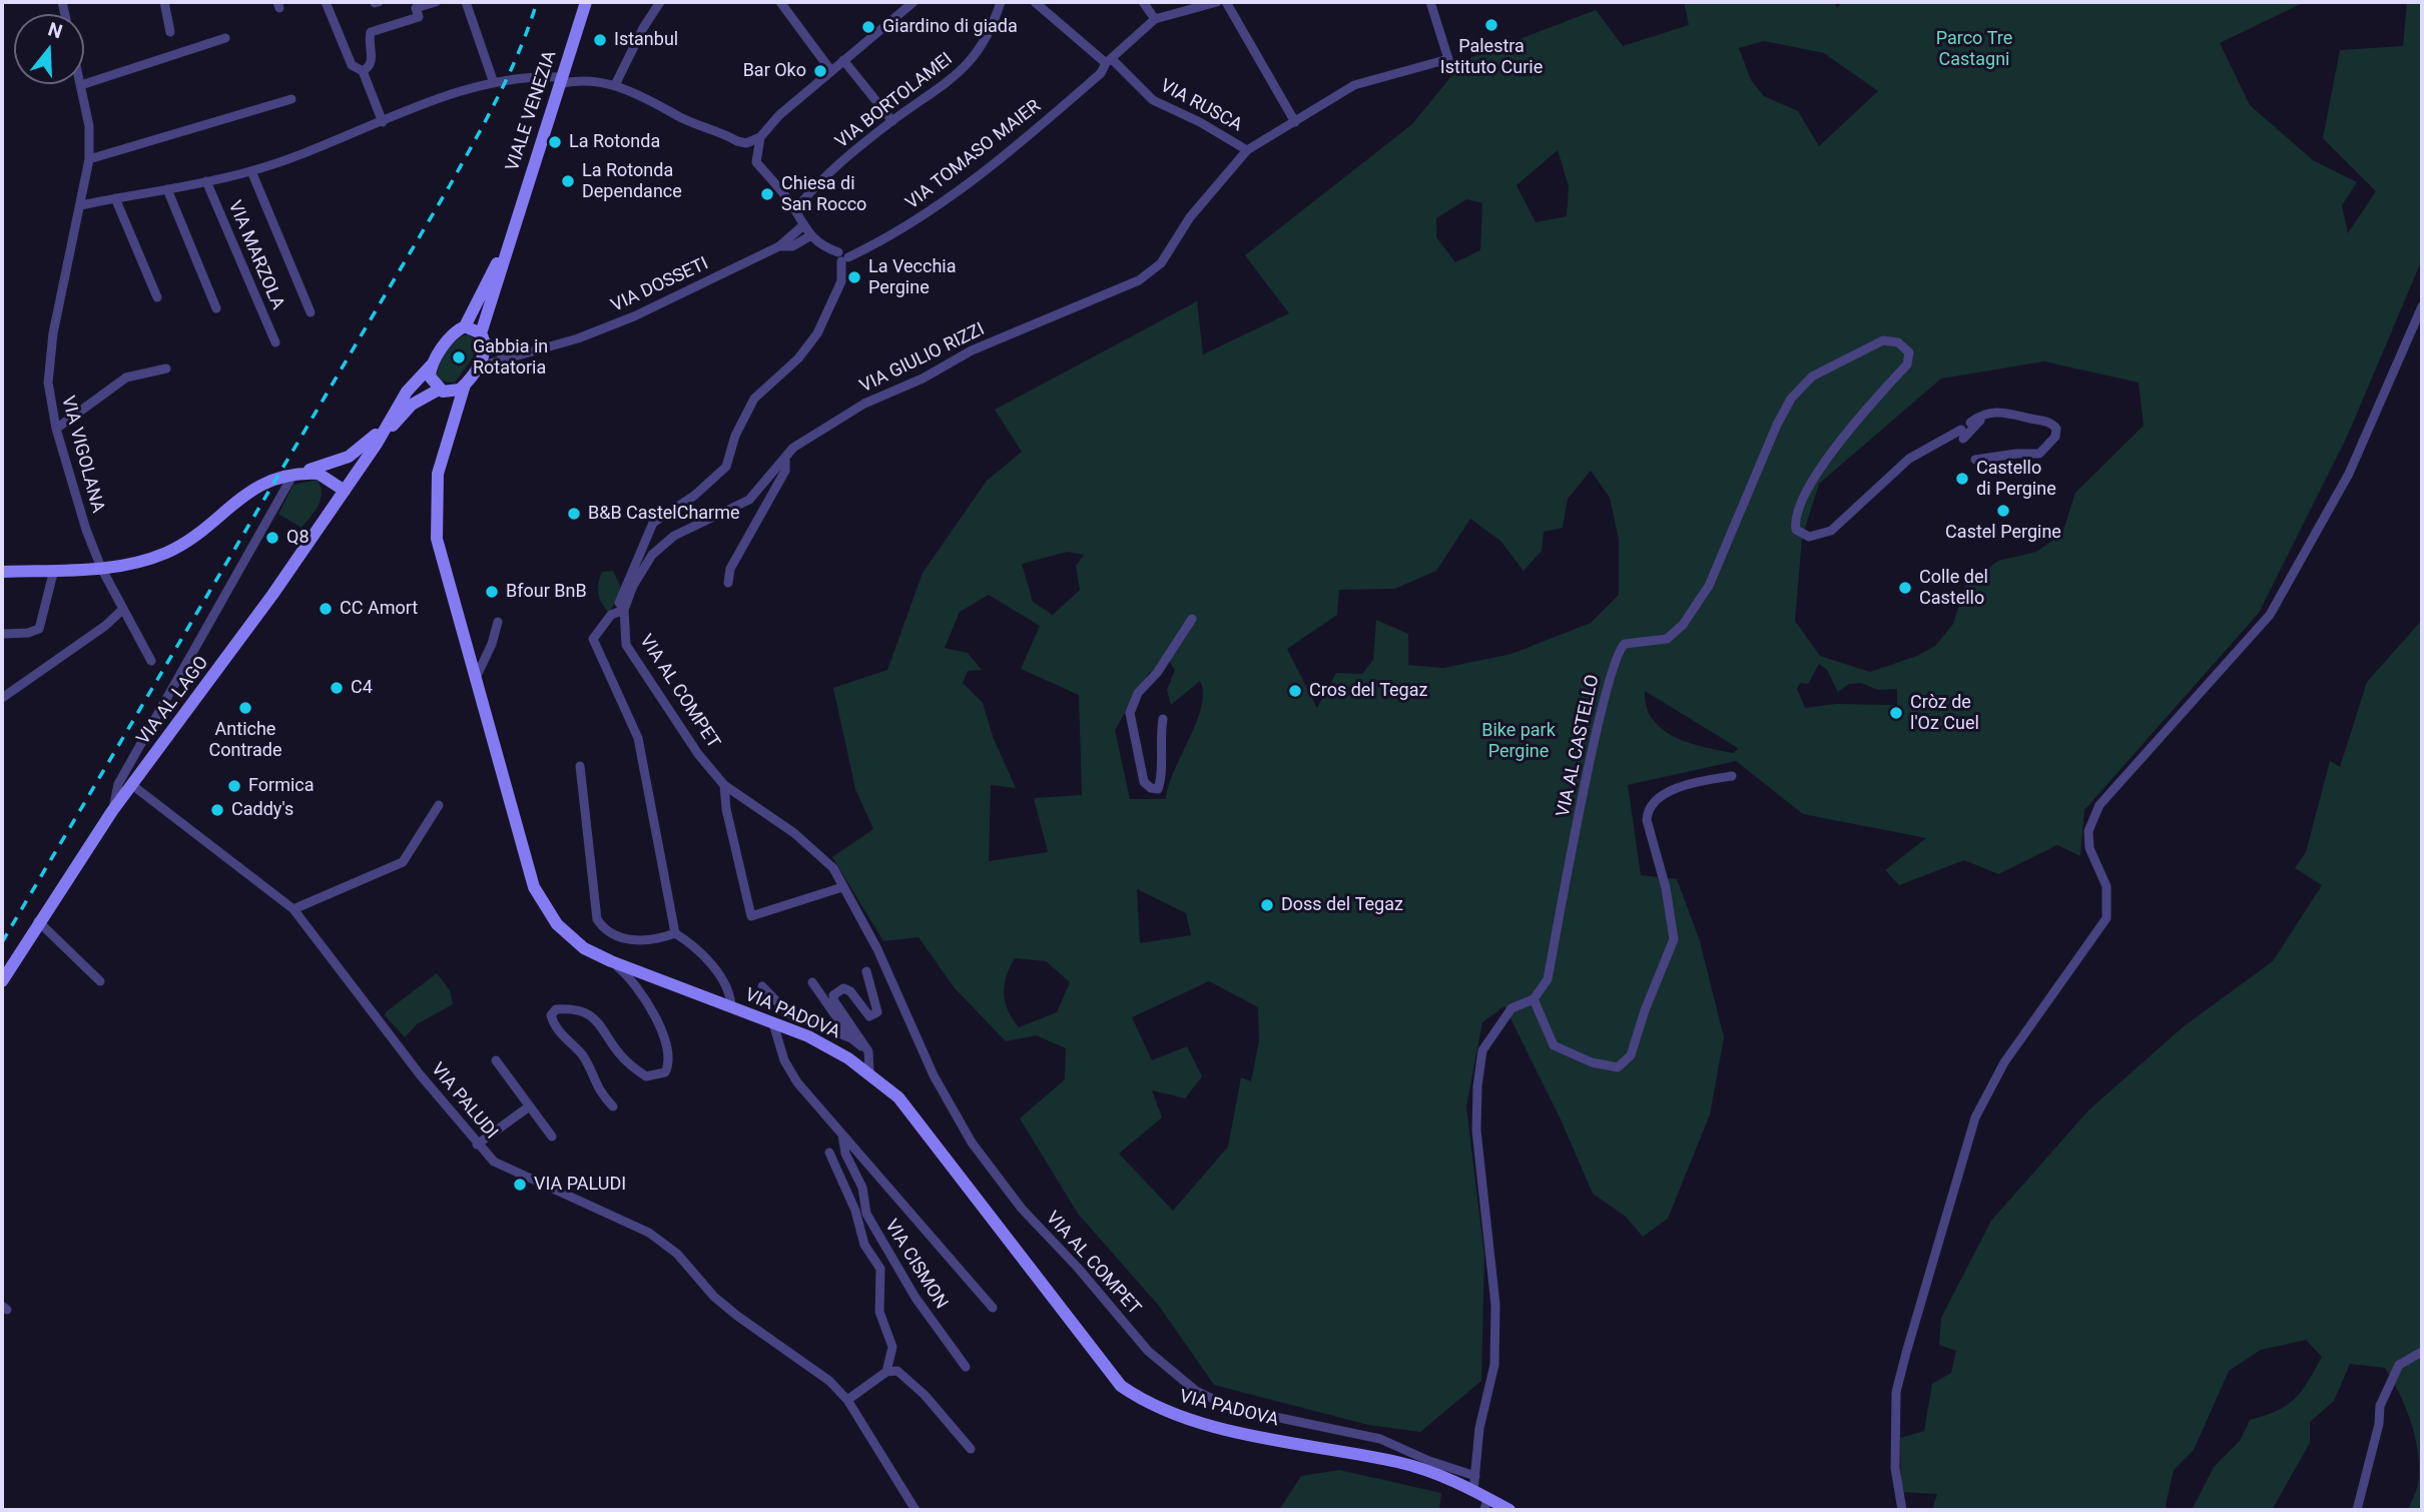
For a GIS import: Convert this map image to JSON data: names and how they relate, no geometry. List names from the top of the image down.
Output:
{
  "streets": {
    "main road": ["VIALE VENEZIA", "VIA AL LAGO", "VIA PADOVA"],
    "street": [
      "VIA BORTOLAMEI",
      "VIA RUSCA",
      "VIA TOMASO MAIER",
      "VIA MARZOLA",
      "VIA DOSSETI",
      "VIA GIULIO RIZZI",
      "VIA VIGOLANA",
      "VIA AL COMPET",
      "VIA AL CASTELLO",
      "VIA PALUDI",
      "VIA CISMON"
    ]
  },
  "crossings": [
    ["VIA RUSCA", "VIA TOMASO MAIER"],
    ["VIA RUSCA", "VIA GIULIO RIZZI"],
    ["VIALE VENEZIA", "VIA MARZOLA"],
    ["VIALE VENEZIA", "VIA DOSSETI"],
    ["VIALE VENEZIA", "VIA AL LAGO"],
    ["VIALE VENEZIA", "VIA PADOVA"],
    ["VIA MARZOLA", "VIA VIGOLANA"],
    ["VIA GIULIO RIZZI", "VIA AL COMPET"],
    ["VIA AL COMPET", "VIA AL CASTELLO"],
    ["VIA AL LAGO", "VIA PALUDI"],
    ["VIA AL CASTELLO", "VIA PADOVA"],
    ["VIA PADOVA", "VIA CISMON"]
  ],
  "parks": ["Parco Tre Castagni", "Bike park Pergine"],
  "places": [
    "Palestra Istituto Curie",
    "Giardino di giada",
    "Istanbul",
    "Bar Oko",
    "La Rotonda",
    "La Rotonda Dependance",
    "Chiesa di San Rocco",
    "La Vecchia Pergine",
    "Gabbia in Rotatoria",
    "Castello di Pergine",
    "Castel Pergine",
    "B&B CastelCharme",
    "Q8",
    "Colle del Castello",
    "Bfour BnB",
    "CC Amort",
    "C4",
    "Cros del Tegaz",
    "Antiche Contrade",
    "Cròz de l'Oz Cuel",
    "Formica",
    "Caddy's",
    "Doss del Tegaz",
    "VIA PALUDI"
  ],
  "north": "top"
}
